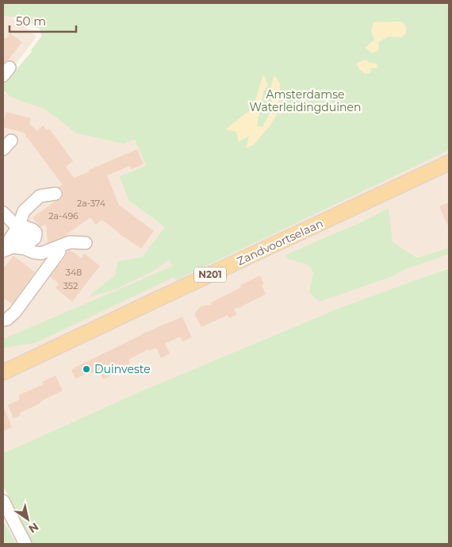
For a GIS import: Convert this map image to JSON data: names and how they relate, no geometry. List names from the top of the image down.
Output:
{
  "streets": {
    "main road": ["Zandvoortselaan", "N201"]
  },
  "parks": ["Amsterdamse Waterleidingduinen"],
  "places": ["Duinveste"],
  "house_numbers": [
    "2a-374",
    "2a-496",
    "348",
    "352"
  ],
  "scale_bar": "50 m",
  "north": "bottom right"
}
